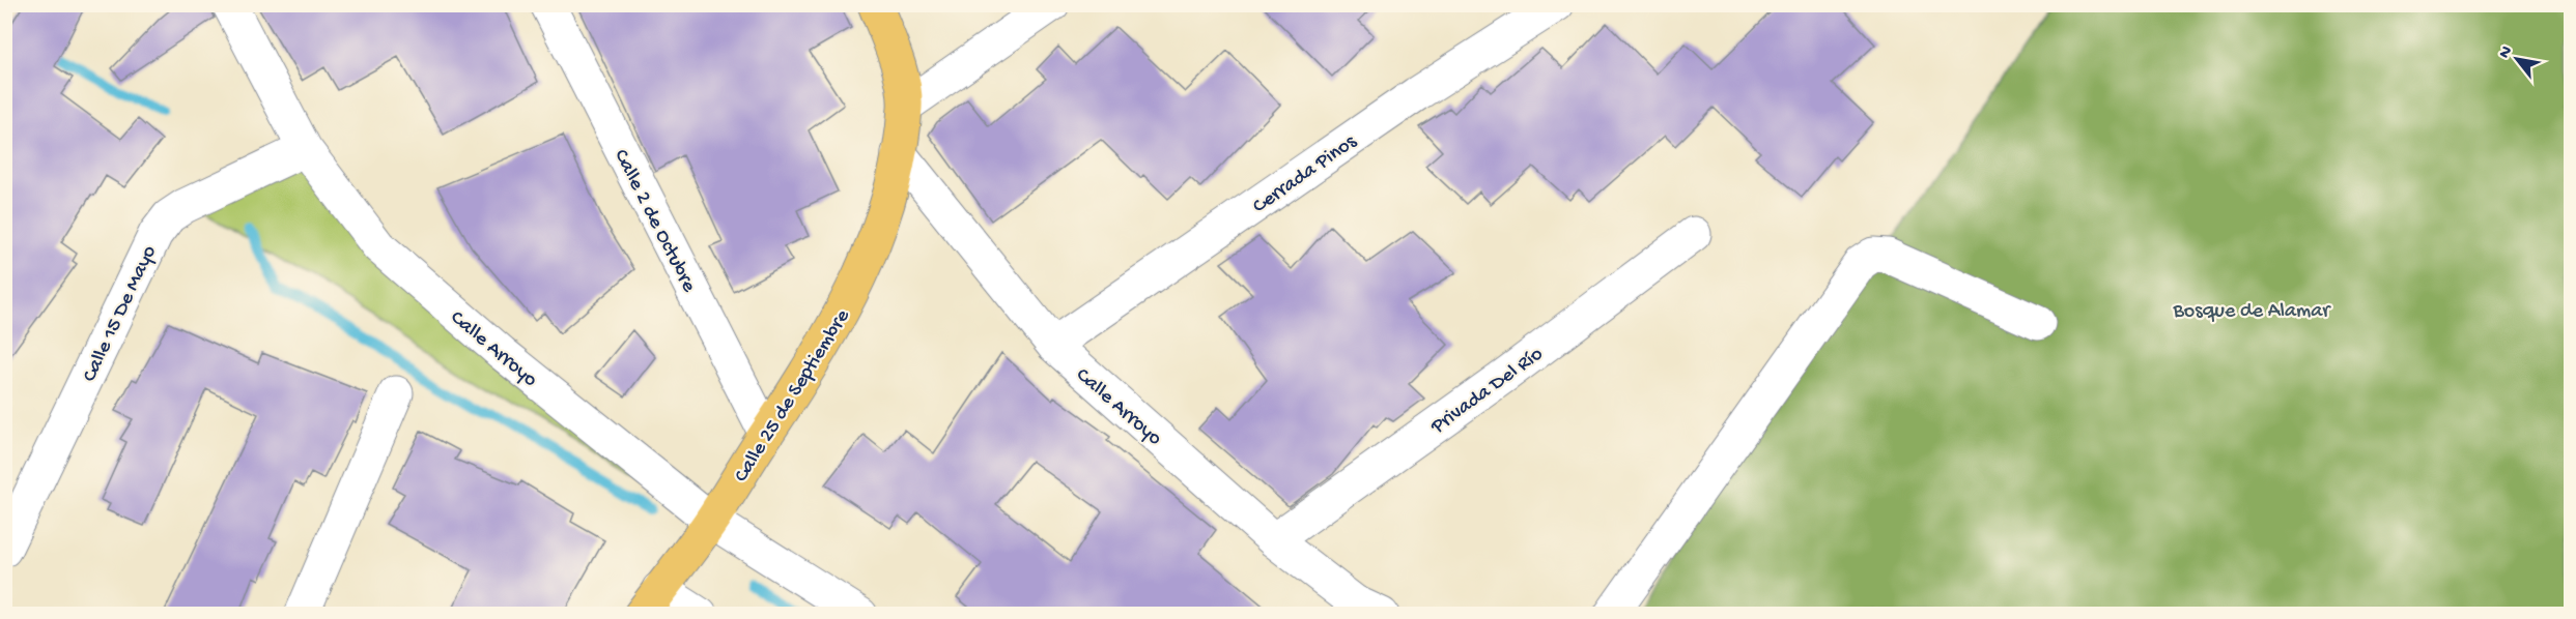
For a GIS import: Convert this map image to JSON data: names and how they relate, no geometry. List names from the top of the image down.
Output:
{
  "streets": {
    "main road": ["Calle 25 de Septiembre"],
    "street": [
      "Cerrada Pinos",
      "Calle 2 de Octubre",
      "Calle 15 De Mayo",
      "Calle Arroyo",
      "Privada Del Río"
    ]
  },
  "crossings": [
    ["Cerrada Pinos", "Calle Arroyo"],
    ["Calle 2 de Octubre", "Calle 25 de Septiembre"],
    ["Calle 15 De Mayo", "Calle Arroyo"],
    ["Calle Arroyo", "Privada Del Río"],
    ["Calle Arroyo", "Calle 25 de Septiembre"]
  ],
  "parks": ["Bosque de Alamar"],
  "north": "top left"
}
